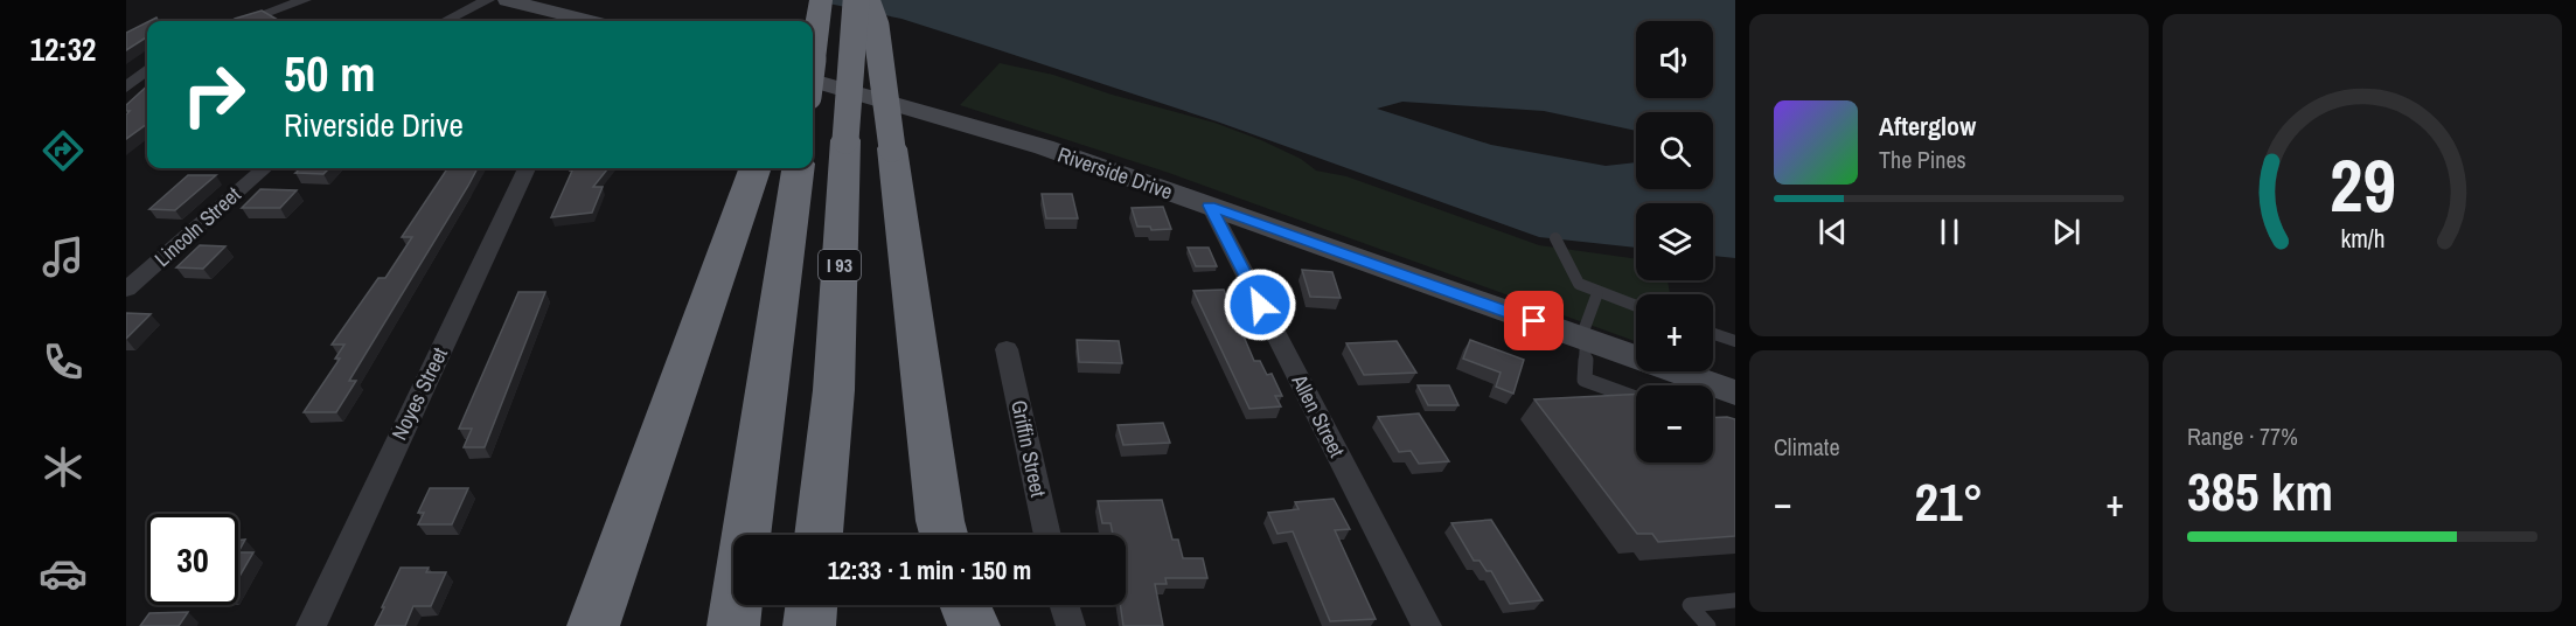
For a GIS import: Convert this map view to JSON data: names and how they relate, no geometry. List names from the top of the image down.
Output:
{
  "streets": {
    "highway": ["I 93"],
    "main road": ["Riverside Drive"],
    "street": [
      "Lincoln Street",
      "Noyes Street",
      "Allen Street",
      "Griffin Street"
    ]
  },
  "crossings": [
    ["Riverside Drive", "Allen Street"]
  ],
  "page": {
    "tabs": "12:32",
    "map_buttons": ["+", "−"],
    "turn": ["50 m", "Riverside Drive"],
    "song": ["Afterglow", "The Pines"],
    "tile": [
      "Climate",
      ["Range · 77%", "385 km"]
    ],
    "heat": ["−", "21°", "+"],
    "limit": "30",
    "trip": "12:33 · 1 min · 150 m",
    "gauge": ["29", "km/h"]
  }
}
